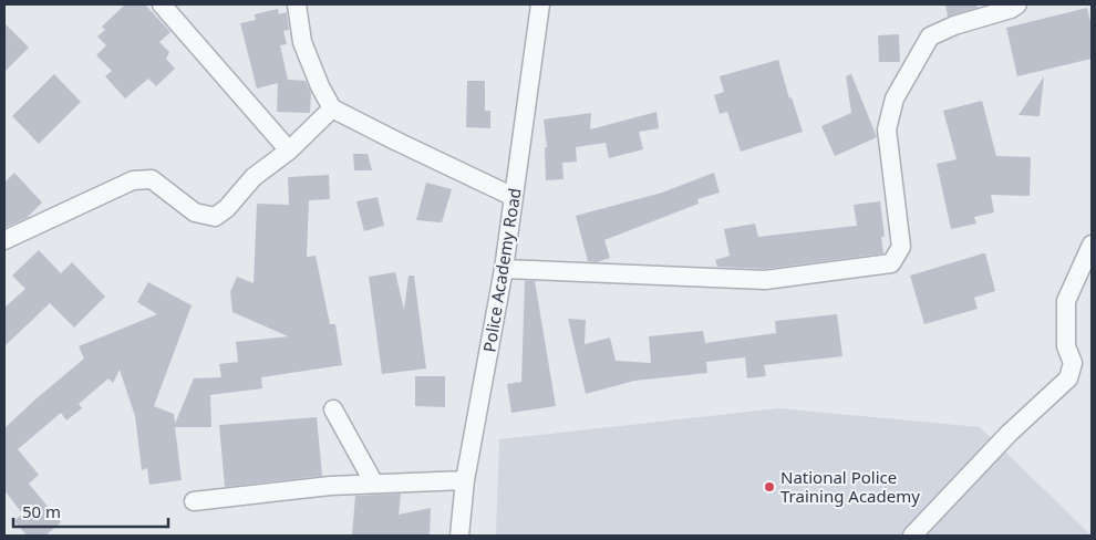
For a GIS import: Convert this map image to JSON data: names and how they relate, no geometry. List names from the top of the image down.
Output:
{
  "streets": {
    "street": ["Police Academy Road"]
  },
  "places": ["National Police Training Academy"],
  "scale_bar": "50 m"
}
